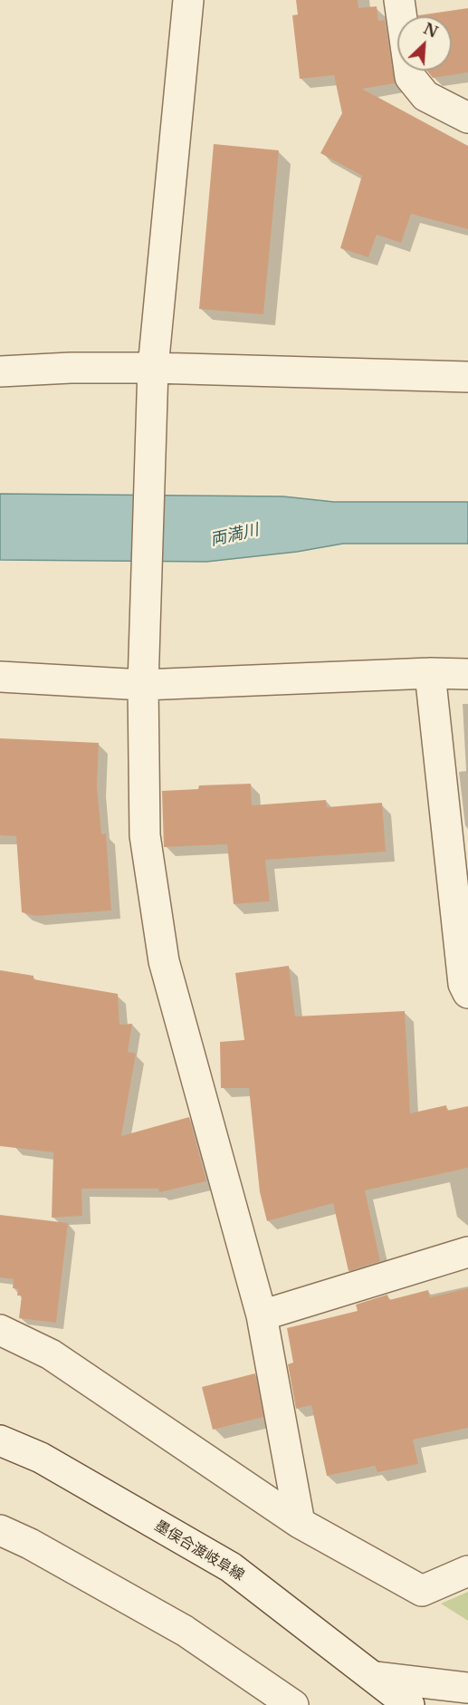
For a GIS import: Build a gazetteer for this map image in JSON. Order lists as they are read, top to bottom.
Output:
{
  "streets": {
    "street": ["墨俣合渡岐阜線"]
  },
  "water": ["両満川"],
  "north": "top right"
}
